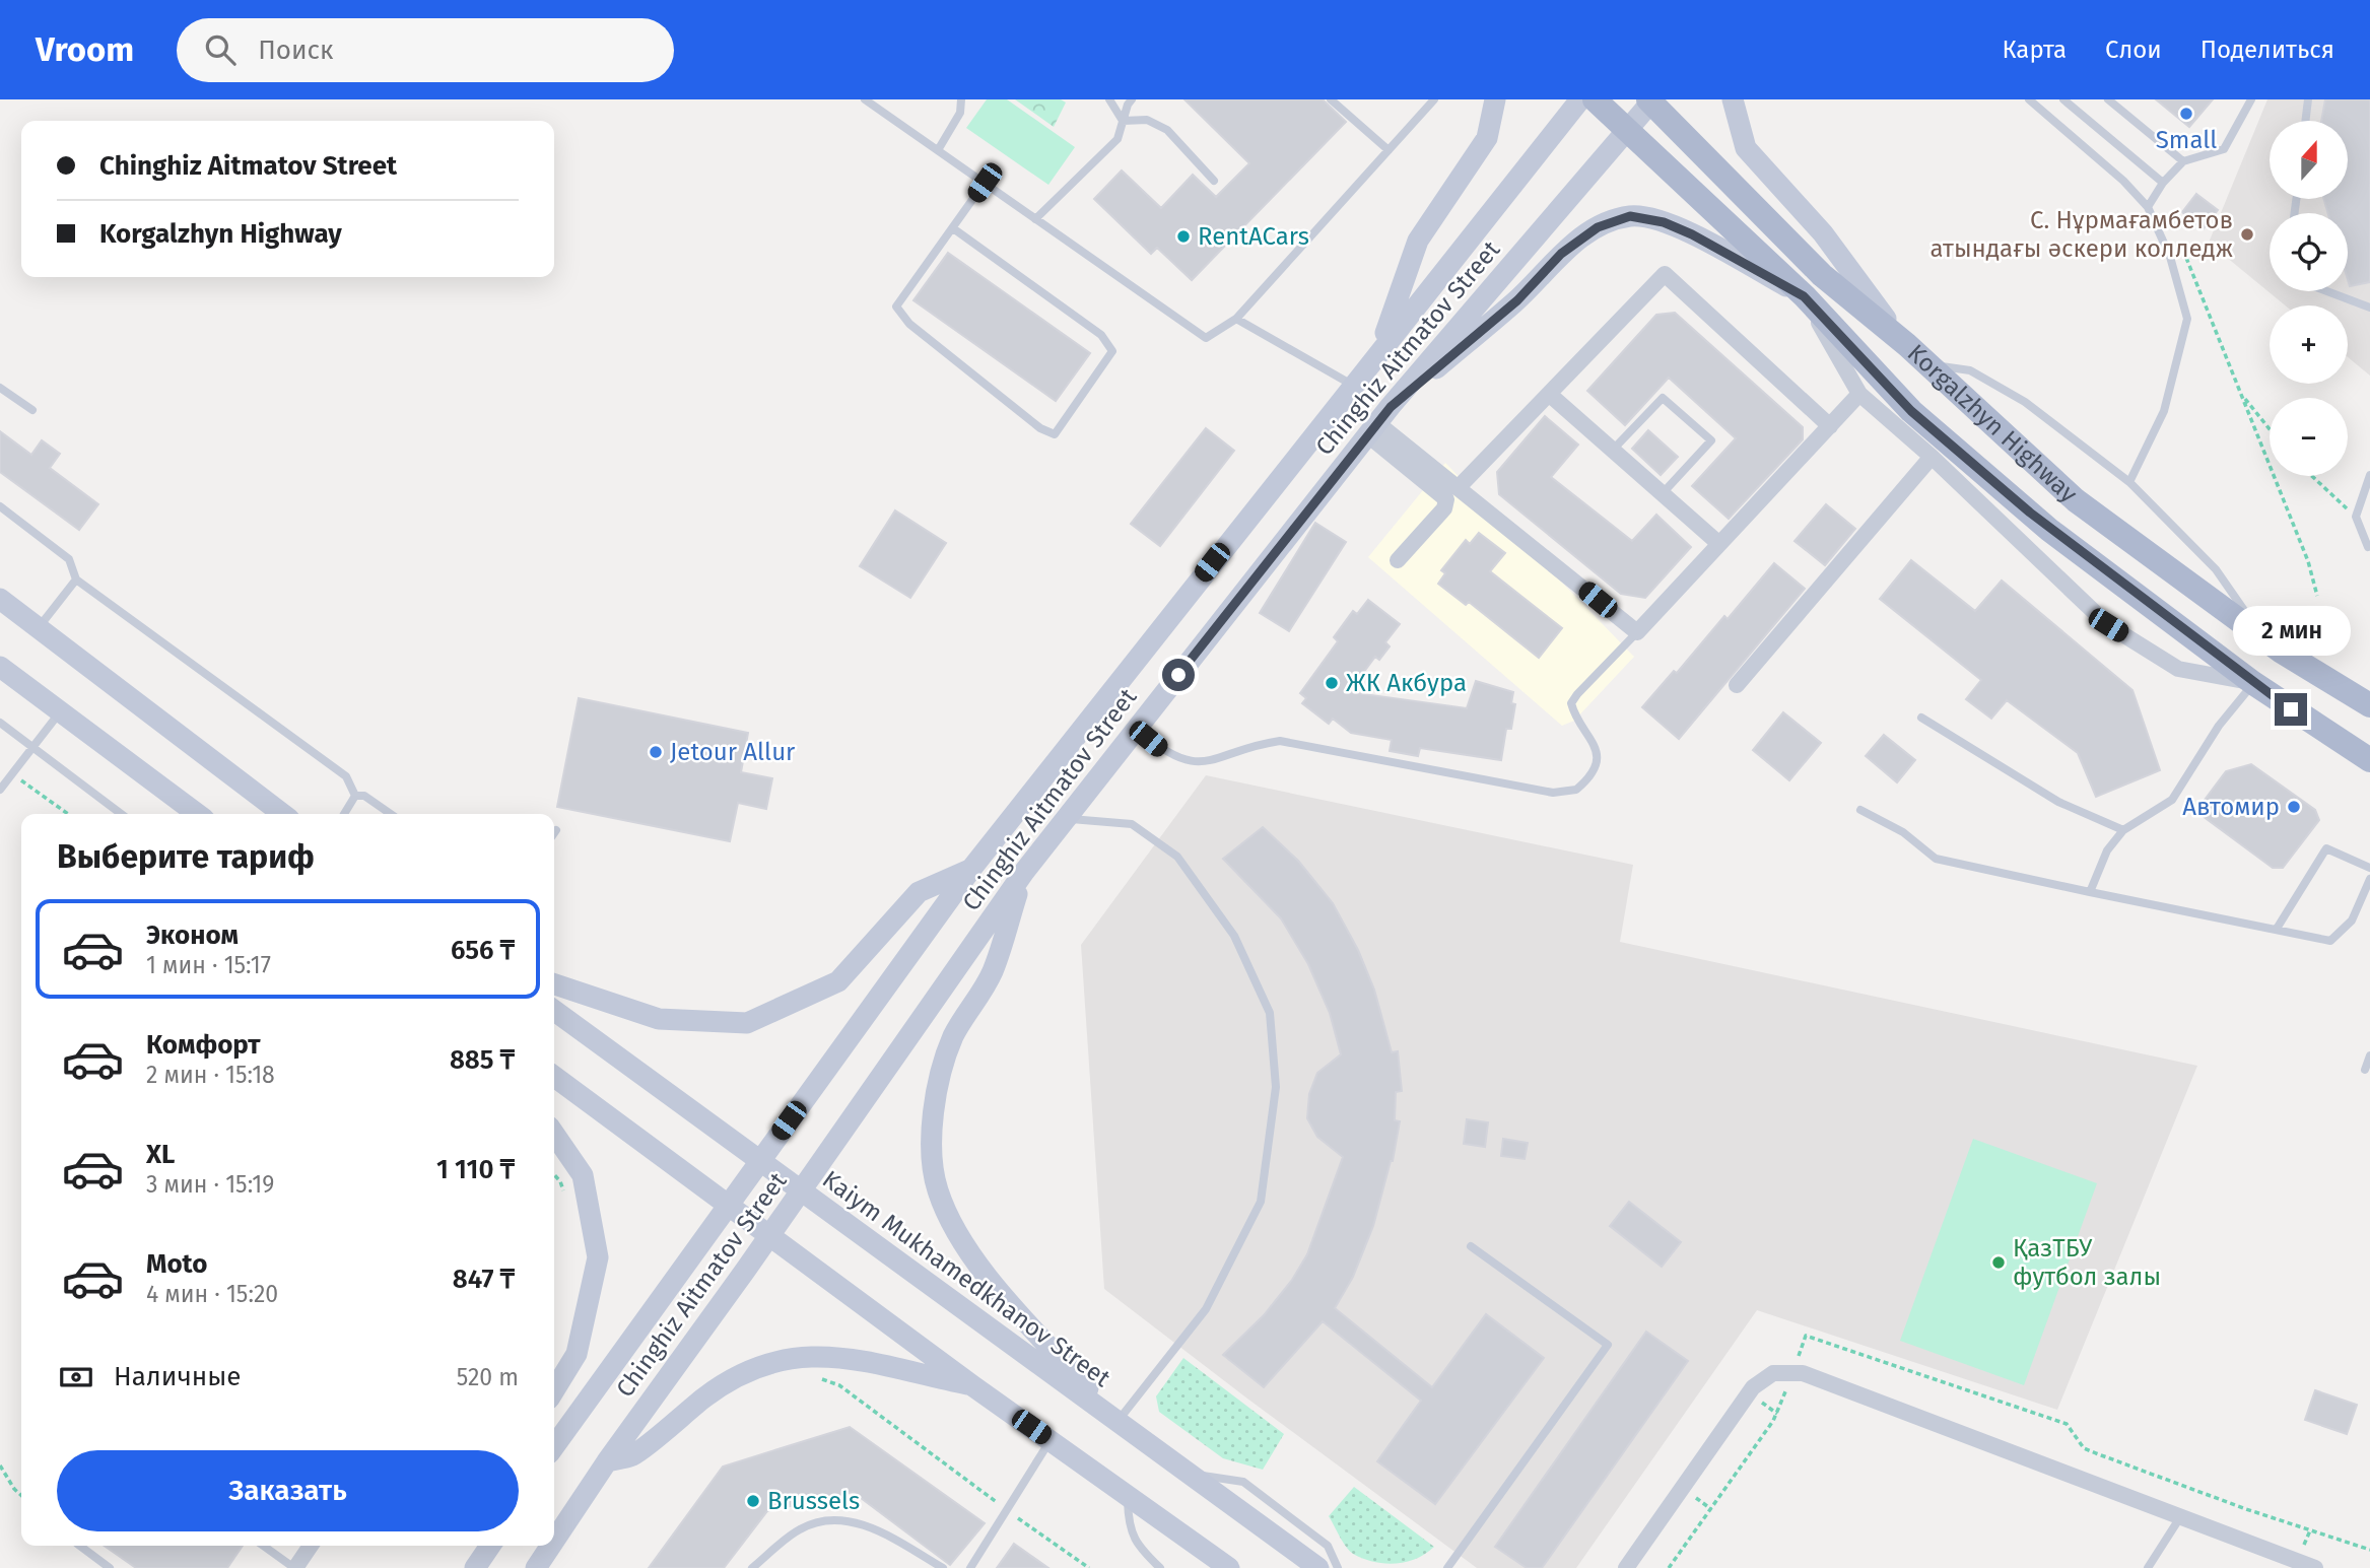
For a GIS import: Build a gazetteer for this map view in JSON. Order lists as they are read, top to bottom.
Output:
{
  "streets": {
    "main road": ["Chinghiz Aitmatov Street", "Korgalzhyn Highway", "Kaiym Mukhamedkhanov Street"]
  },
  "crossings": [
    ["Chinghiz Aitmatov Street", "Korgalzhyn Highway"],
    ["Chinghiz Aitmatov Street", "Kaiym Mukhamedkhanov Street"]
  ],
  "places": [
    "Small",
    "С. Нұрмағамбетов атындағы әскери колледж",
    "RentACars",
    "ЖК Акбура",
    "Jetour Allur",
    "Автомир",
    "ҚазТБУ футбол залы",
    "Brussels"
  ],
  "north": "top",
  "page": {
    "header": "Vroom",
    "search": "Поиск",
    "nav": ["Карта", "Слои", "Поделиться"],
    "map_buttons": ["+", "−"],
    "banner": ["Chinghiz Aitmatov Street", "Korgalzhyn Highway"],
    "bubble": "2 мин",
    "heading": "Выберите тариф",
    "list": [
      {
        "name": "Эконом",
        "note": "1 мин · 15:17",
        "value": "656 ₸"
      },
      {
        "name": "Комфорт",
        "note": "2 мин · 15:18",
        "value": "885 ₸"
      },
      {
        "name": "XL",
        "note": "3 мин · 15:19",
        "value": "1 110 ₸"
      },
      {
        "name": "Moto",
        "note": "4 мин · 15:20",
        "value": "847 ₸"
      }
    ],
    "pay": ["Наличные", "520 m"],
    "buttons": "Заказать"
  }
}
